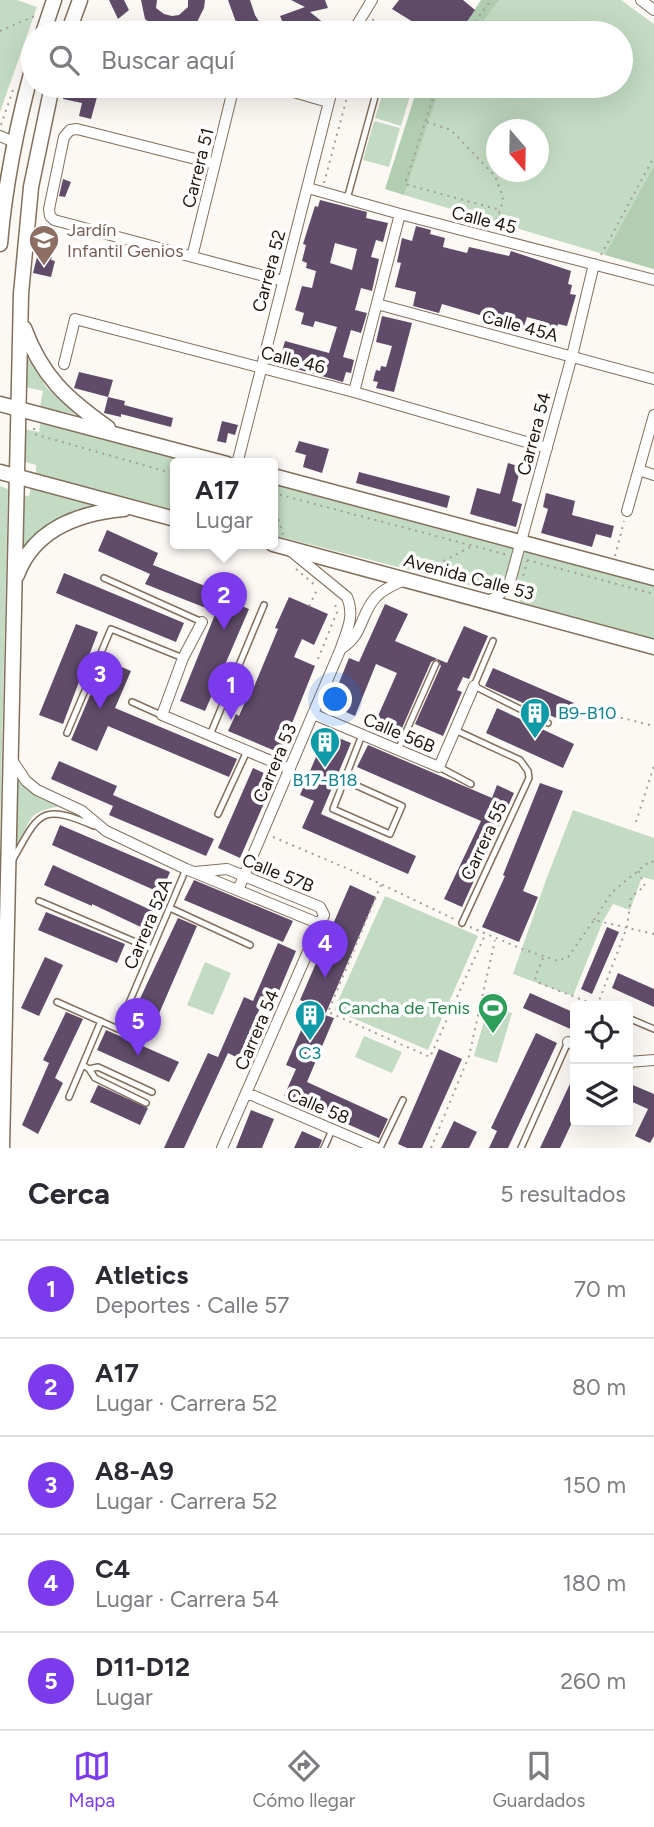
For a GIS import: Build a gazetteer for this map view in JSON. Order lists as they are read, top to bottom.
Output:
{
  "streets": {
    "main road": ["Avenida Calle 53"],
    "street": [
      "Carrera 51",
      "Calle 45",
      "Carrera 52",
      "Calle 45A",
      "Calle 46",
      "Carrera 54",
      "Calle 56B",
      "Carrera 53",
      "Calle 57B",
      "Calle 58"
    ],
    "lane": ["Carrera 55", "Carrera 52A"]
  },
  "crossings": [
    ["Calle 45", "Carrera 52"],
    ["Calle 45", "Carrera 54"],
    ["Carrera 52", "Calle 46"],
    ["Calle 45A", "Carrera 54"],
    ["Calle 46", "Carrera 54"],
    ["Carrera 54", "Avenida Calle 53"],
    ["Carrera 54", "Calle 57B"],
    ["Carrera 54", "Calle 58"],
    ["Avenida Calle 53", "Carrera 53"],
    ["Calle 56B", "Carrera 53"],
    ["Carrera 53", "Calle 57B"],
    ["Calle 57B", "Carrera 52A"]
  ],
  "places": {
    "school or university": ["Jardín Infantil Genios"],
    "building": ["B9-B10", "B17-B18", "C3"],
    "sports": ["Cancha de Tenis"]
  },
  "north": "bottom",
  "page": {
    "search": "Buscar aquí",
    "popup": ["A17", "Lugar"],
    "pins": [
      "2",
      "3",
      "1",
      "4",
      "5"
    ],
    "heading": ["Cerca", "5 resultados"],
    "list": [
      {
        "mark": "1",
        "name": "Atletics",
        "note": "Deportes · Calle 57",
        "value": "70 m"
      },
      {
        "mark": "2",
        "name": "A17",
        "note": "Lugar · Carrera 52",
        "value": "80 m"
      },
      {
        "mark": "3",
        "name": "A8-A9",
        "note": "Lugar · Carrera 52",
        "value": "150 m"
      },
      {
        "mark": "4",
        "name": "C4",
        "note": "Lugar · Carrera 54",
        "value": "180 m"
      },
      {
        "mark": "5",
        "name": "D11-D12",
        "note": "Lugar",
        "value": "260 m"
      }
    ],
    "nav": ["Mapa", "Cómo llegar", "Guardados"]
  }
}
